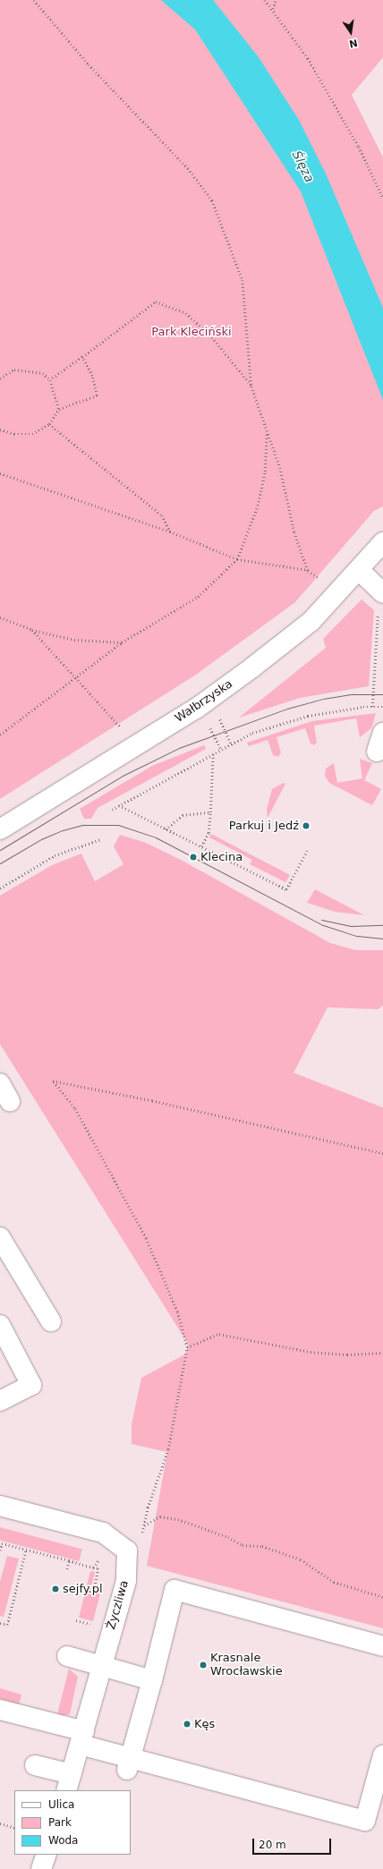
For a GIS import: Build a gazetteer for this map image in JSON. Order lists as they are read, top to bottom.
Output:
{
  "streets": {
    "street": ["Wałbrzyska", "Życzliwa"]
  },
  "water": ["Ślęza"],
  "parks": ["Park Kleciński"],
  "places": [
    "Parkuj i Jedź",
    "Klecina",
    "sejfy.pl",
    "Krasnale Wrocławskie",
    "Kęs"
  ],
  "legend": ["Ulica", "Park", "Woda"],
  "scale_bar": "20 m",
  "north": "bottom"
}
